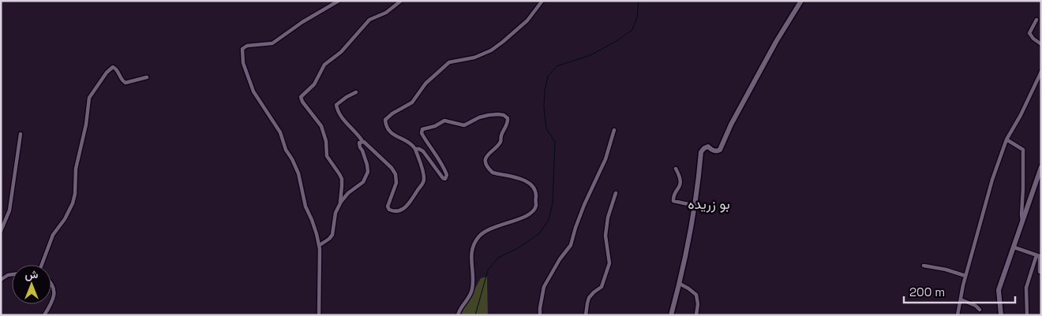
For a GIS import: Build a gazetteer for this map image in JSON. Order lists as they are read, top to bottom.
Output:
{
  "districts": ["بو زريده"],
  "scale_bar": "200 m",
  "north": "top"
}
